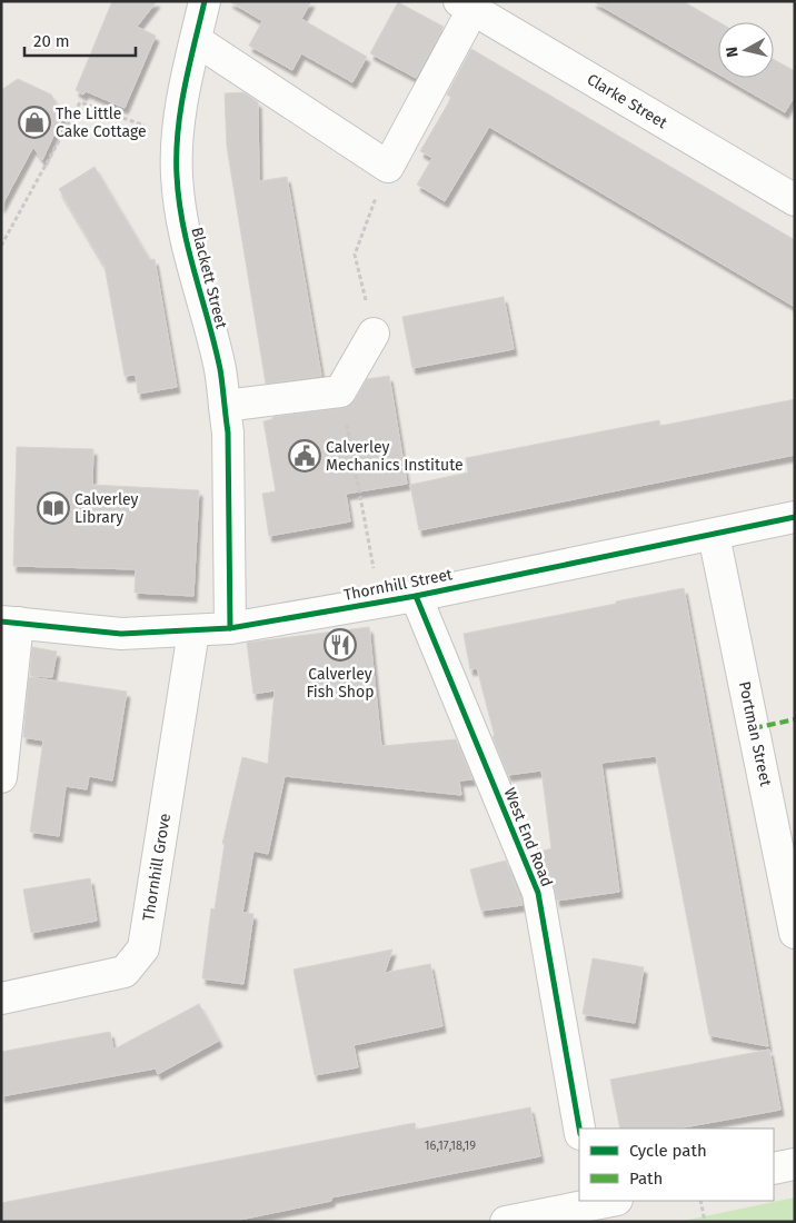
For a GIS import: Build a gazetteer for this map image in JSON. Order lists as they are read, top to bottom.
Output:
{
  "streets": {
    "street": [
      "Clarke Street",
      "Blackett Street",
      "Thornhill Street",
      "Portman Street",
      "West End Road",
      "Thornhill Grove"
    ]
  },
  "crossings": [
    ["Blackett Street", "Thornhill Street"],
    ["Thornhill Street", "Portman Street"],
    ["Thornhill Street", "West End Road"],
    ["Thornhill Street", "Thornhill Grove"]
  ],
  "places": {
    "shop": ["The Little Cake Cottage"],
    "public building": ["Calverley Mechanics Institute"],
    "library": ["Calverley Library"],
    "restaurant": ["Calverley Fish Shop"]
  },
  "house_numbers": ["16,17,18,19"],
  "legend": ["Cycle path", "Path"],
  "scale_bar": "20 m",
  "north": "left"
}
